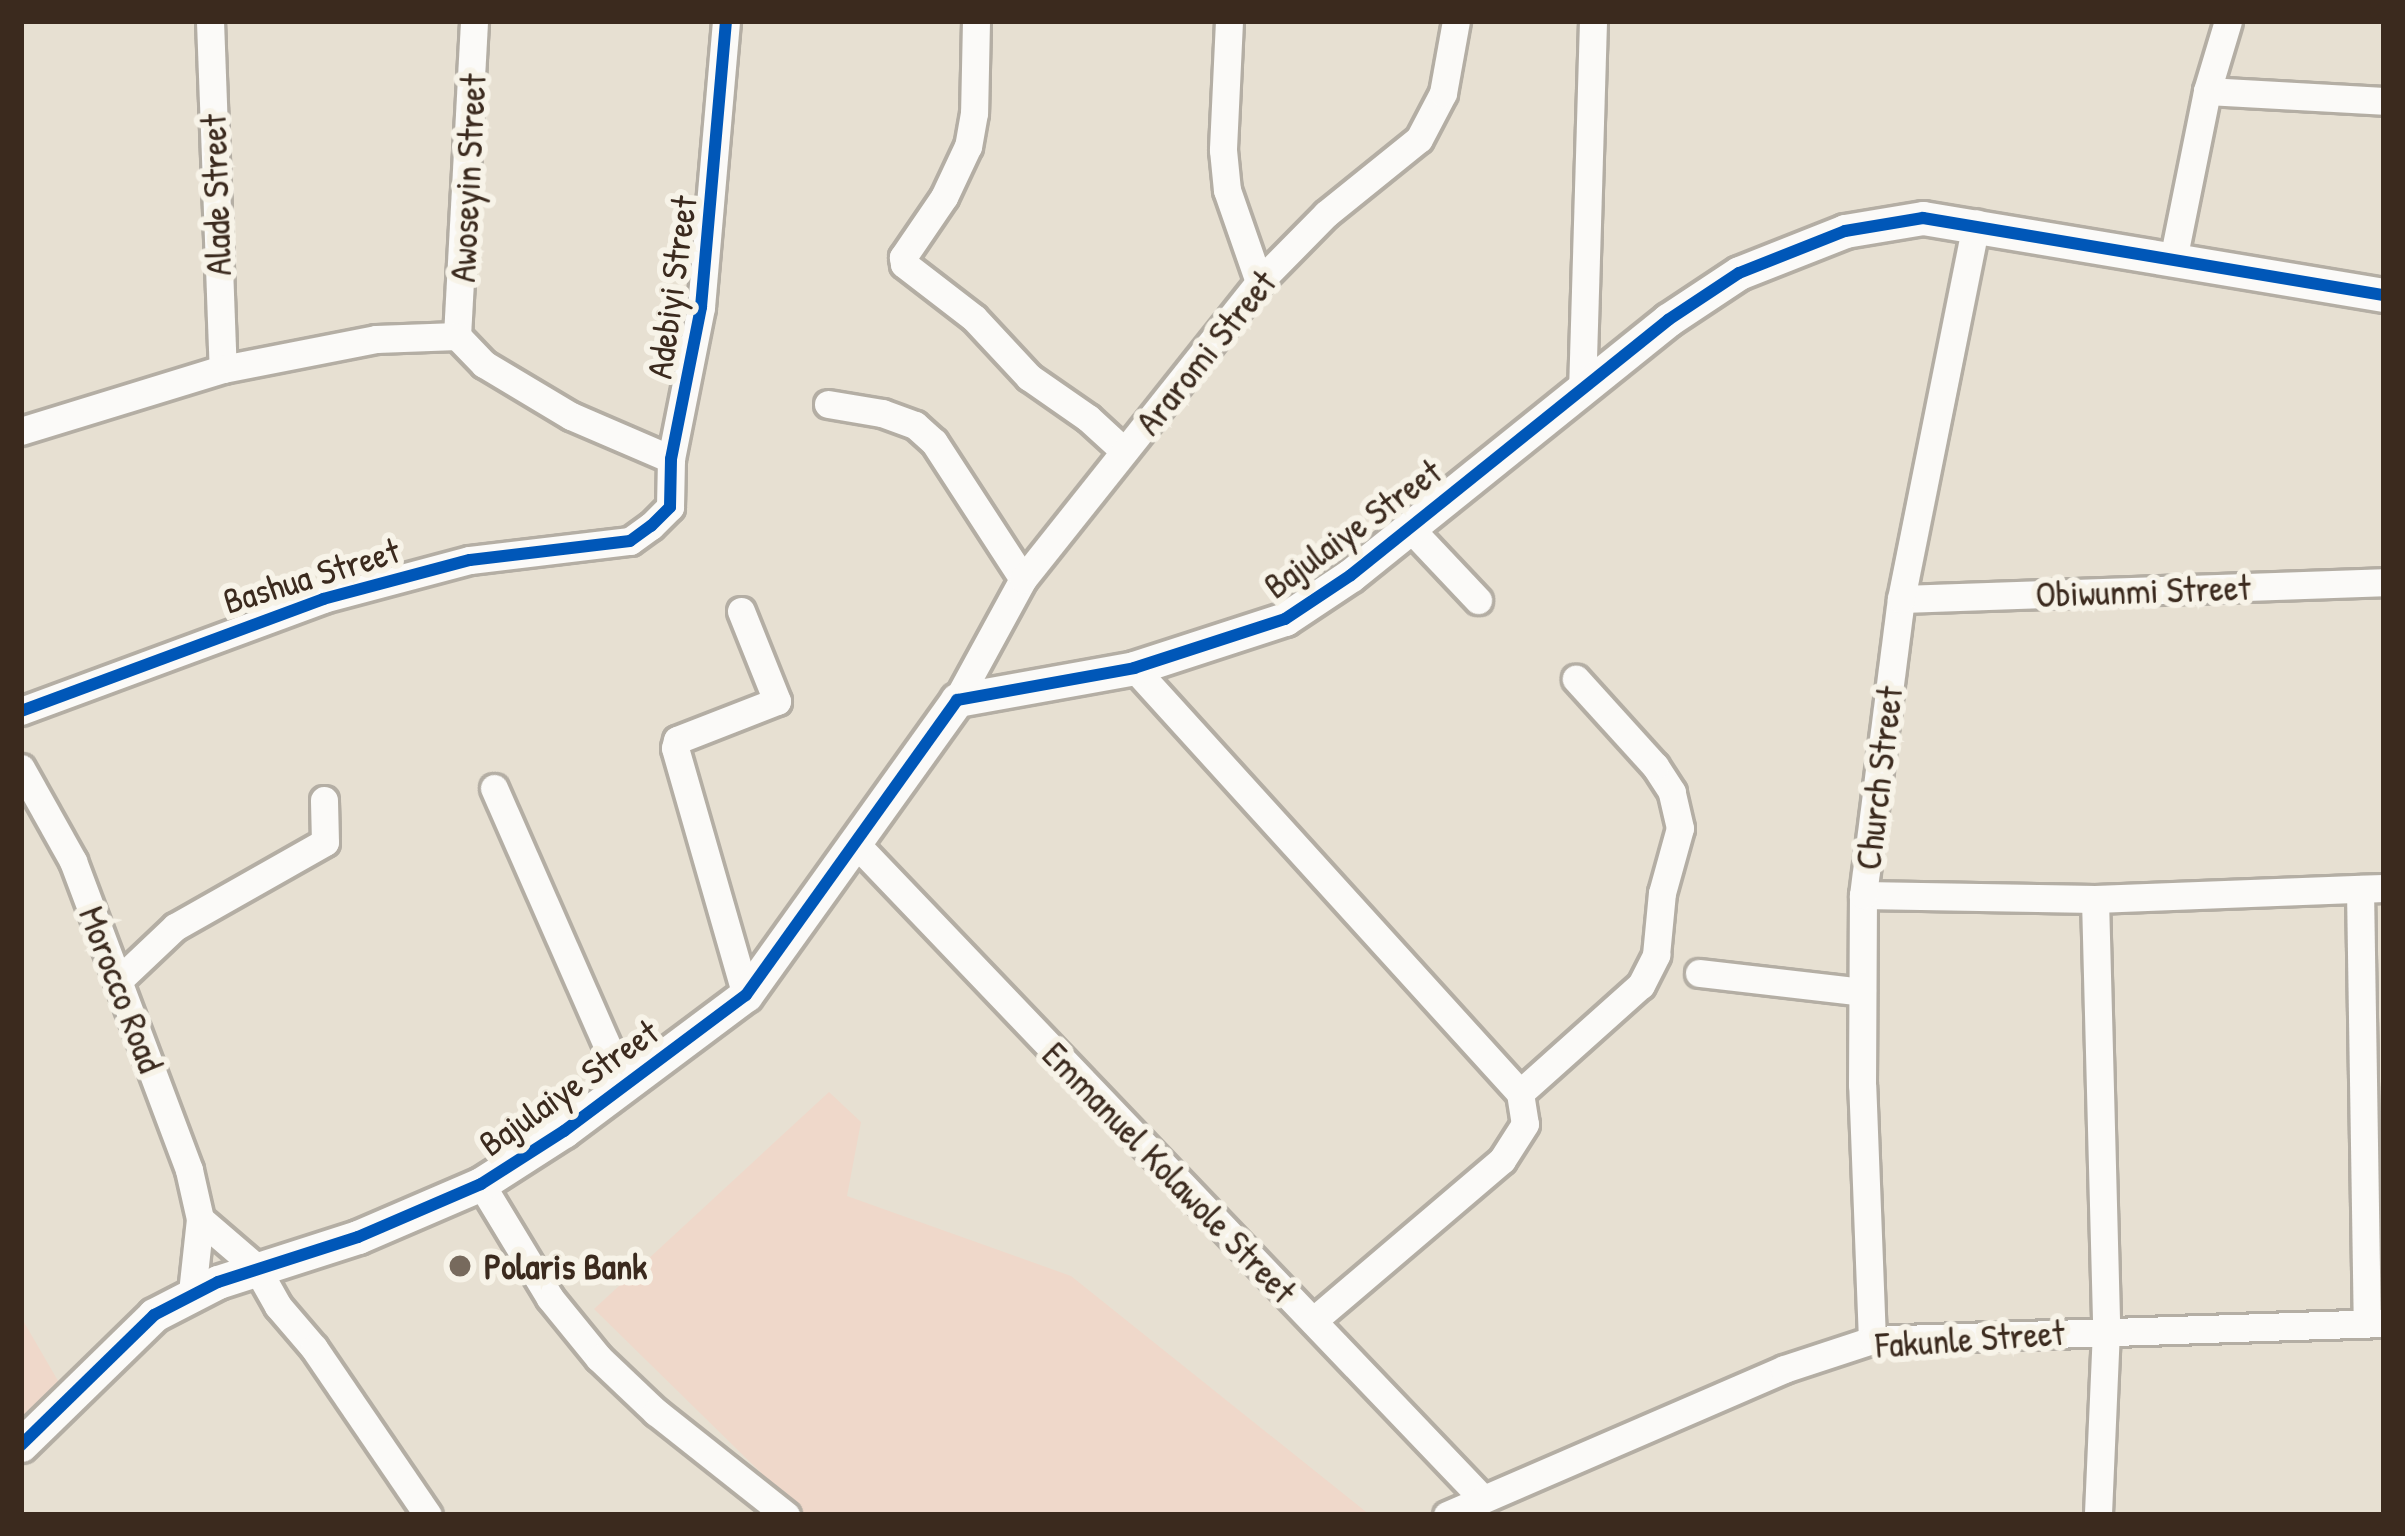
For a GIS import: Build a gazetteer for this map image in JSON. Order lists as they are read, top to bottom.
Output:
{
  "streets": {
    "street": [
      "Awoseyin Street",
      "Alade Street",
      "Adebiyi Street",
      "Araromi Street",
      "Bajulaiye Street",
      "Bashua Street",
      "Obiwunmi Street",
      "Church Street",
      "Morocco Road",
      "Emmanuel Kolawole Street",
      "Fakunle Street"
    ]
  },
  "crossings": [
    ["Adebiyi Street", "Bashua Street"],
    ["Araromi Street", "Bajulaiye Street"],
    ["Bajulaiye Street", "Church Street"],
    ["Bajulaiye Street", "Morocco Road"],
    ["Bajulaiye Street", "Emmanuel Kolawole Street"],
    ["Obiwunmi Street", "Church Street"],
    ["Church Street", "Fakunle Street"],
    ["Emmanuel Kolawole Street", "Fakunle Street"]
  ],
  "places": ["Polaris Bank"]
}
